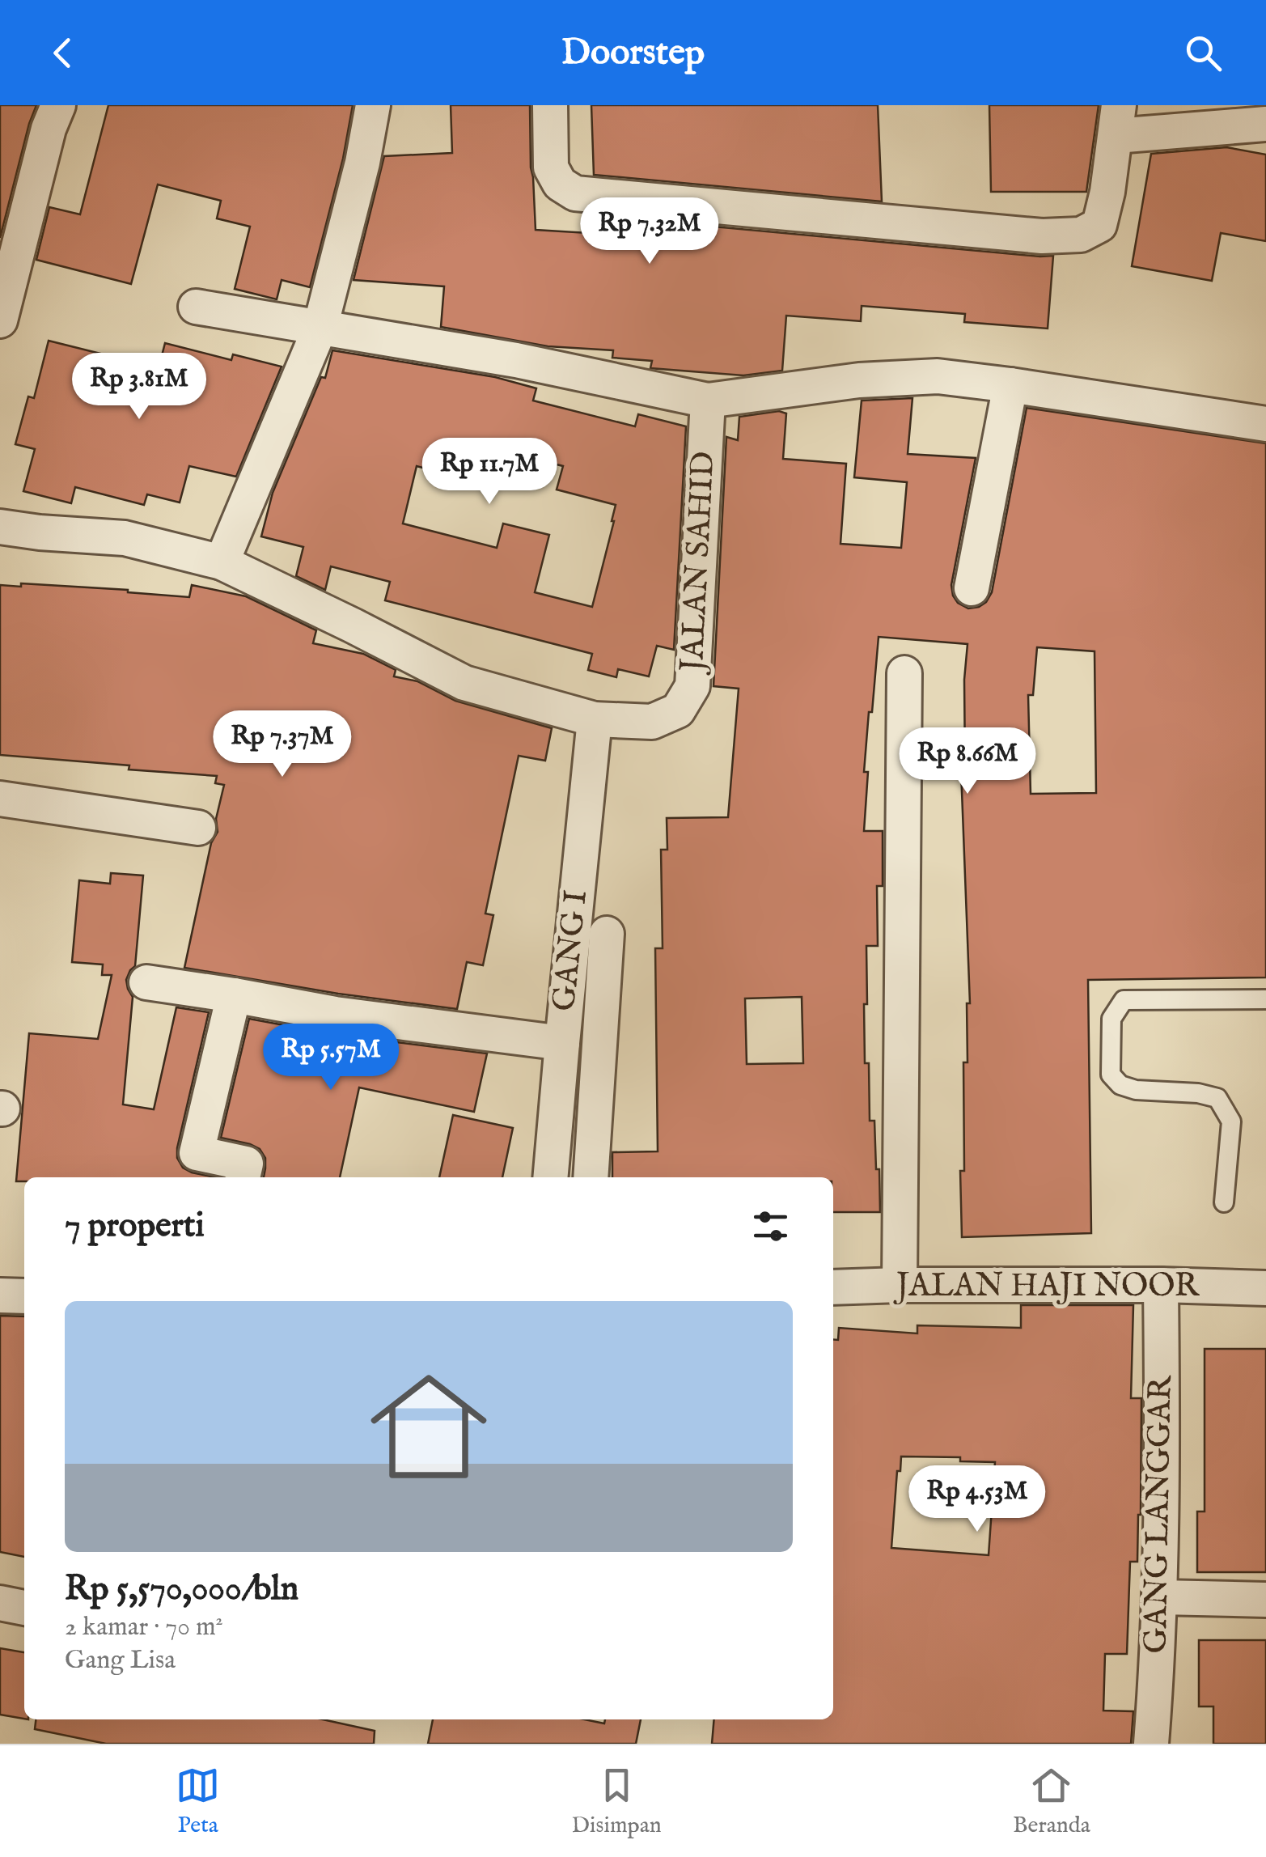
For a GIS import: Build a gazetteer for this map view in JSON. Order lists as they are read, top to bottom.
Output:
{
  "streets": {
    "street": [
      "JALAN SAHID",
      "GANG I",
      "JALAN HAJI NOOR",
      "GANG LANGGAR"
    ]
  },
  "crossings": [
    ["JALAN SAHID", "GANG I"],
    ["JALAN HAJI NOOR", "GANG LANGGAR"]
  ],
  "page": {
    "header": "Doorstep",
    "price": [
      "Rp 7.32M",
      "Rp 3.81M",
      "Rp 11.7M",
      "Rp 7.37M",
      "Rp 8.66M",
      "Rp 5.57M",
      "Rp 4.53M"
    ],
    "heading": "7 properti",
    "list": [
      {
        "name": "Rp 5,570,000/bln",
        "note": "2 kamar · 70 m² · Gang Lisa"
      }
    ],
    "tabs": ["Peta", "Disimpan", "Beranda"]
  }
}
